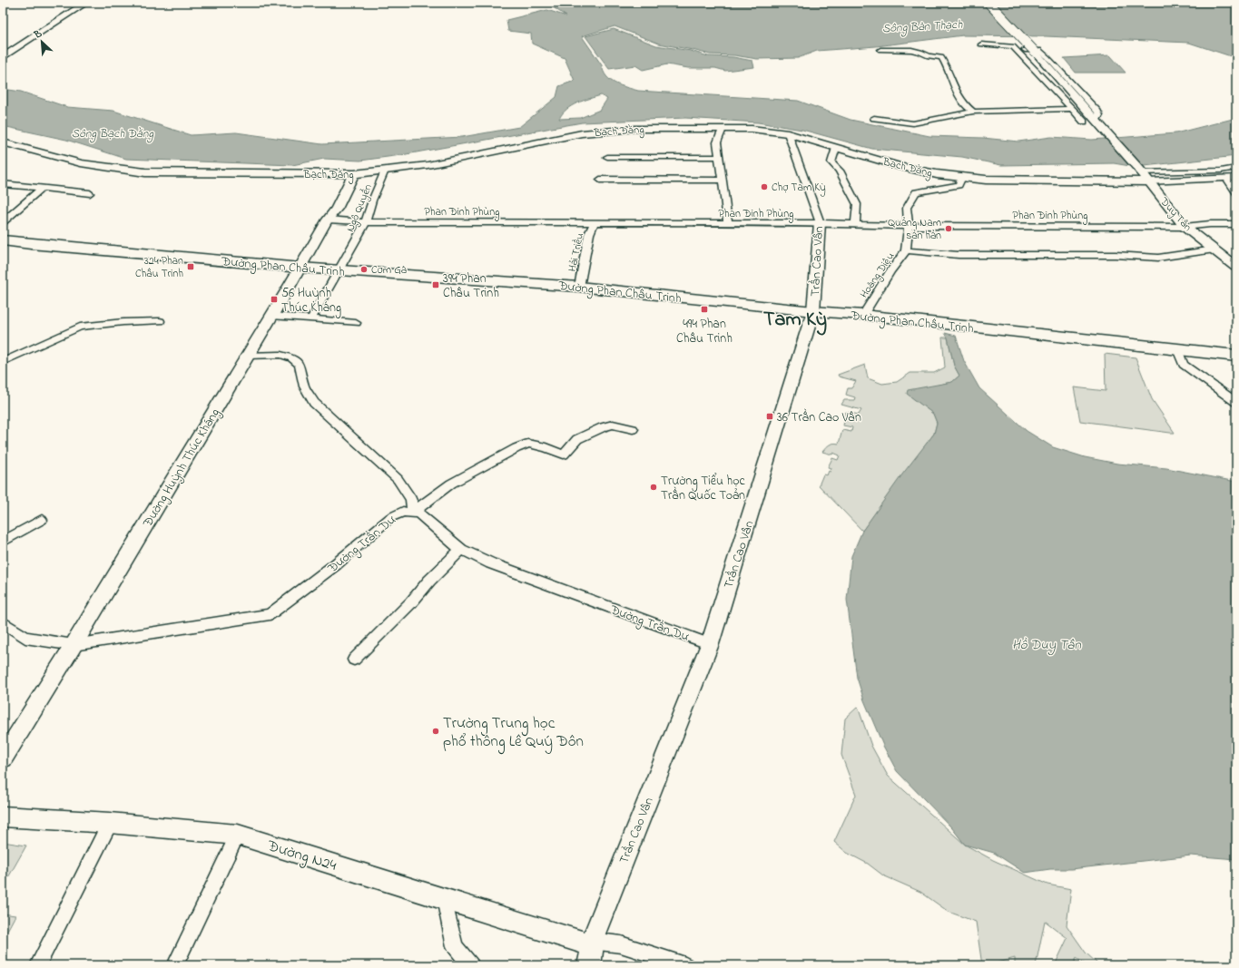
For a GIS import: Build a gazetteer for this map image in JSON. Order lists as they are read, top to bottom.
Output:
{
  "streets": {
    "main road": ["Đường Phan Châu Trinh"],
    "street": [
      "Bạch Đằng",
      "Ngô Quyền",
      "Phan Đình Phùng",
      "Duy Tân",
      "Hải Triều",
      "Trần Cao Vân",
      "Hoàng Diệu",
      "Đường Huỳnh Thúc Kháng",
      "Đường Trần Dư",
      "Đường N24"
    ]
  },
  "crossings": [
    ["Bạch Đằng", "Ngô Quyền"],
    ["Bạch Đằng", "Duy Tân"],
    ["Bạch Đằng", "Trần Cao Vân"],
    ["Bạch Đằng", "Hoàng Diệu"],
    ["Bạch Đằng", "Đường Huỳnh Thúc Kháng"],
    ["Ngô Quyền", "Phan Đình Phùng"],
    ["Ngô Quyền", "Đường Phan Châu Trinh"],
    ["Phan Đình Phùng", "Duy Tân"],
    ["Phan Đình Phùng", "Hải Triều"],
    ["Phan Đình Phùng", "Trần Cao Vân"],
    ["Phan Đình Phùng", "Hoàng Diệu"],
    ["Phan Đình Phùng", "Đường Huỳnh Thúc Kháng"],
    ["Hải Triều", "Đường Phan Châu Trinh"],
    ["Trần Cao Vân", "Đường Phan Châu Trinh"],
    ["Trần Cao Vân", "Đường Trần Dư"],
    ["Trần Cao Vân", "Đường N24"],
    ["Đường Phan Châu Trinh", "Hoàng Diệu"],
    ["Đường Phan Châu Trinh", "Đường Huỳnh Thúc Kháng"],
    ["Đường Huỳnh Thúc Kháng", "Đường Trần Dư"]
  ],
  "districts": ["Tam Kỳ"],
  "water": ["Sông Bàn Thạch", "Sông Bạch Đằng", "Hồ Duy Tân"],
  "places": {
    "other": [
      "Chợ Tam Kỳ",
      "Quảng Nam sản hản",
      "Cơm Gà",
      "Trường Tiểu học Trần Quốc Toản",
      "Trường Trung học phổ thông Lê Quý Đôn"
    ],
    "transit": [
      "324 Phan Châu Trinh",
      "394 Phan Châu Trinh",
      "56 Huỳnh Thúc Kháng",
      "494 Phan Châu Trinh",
      "36 Trần Cao Vân"
    ]
  },
  "north": "top left"
}
